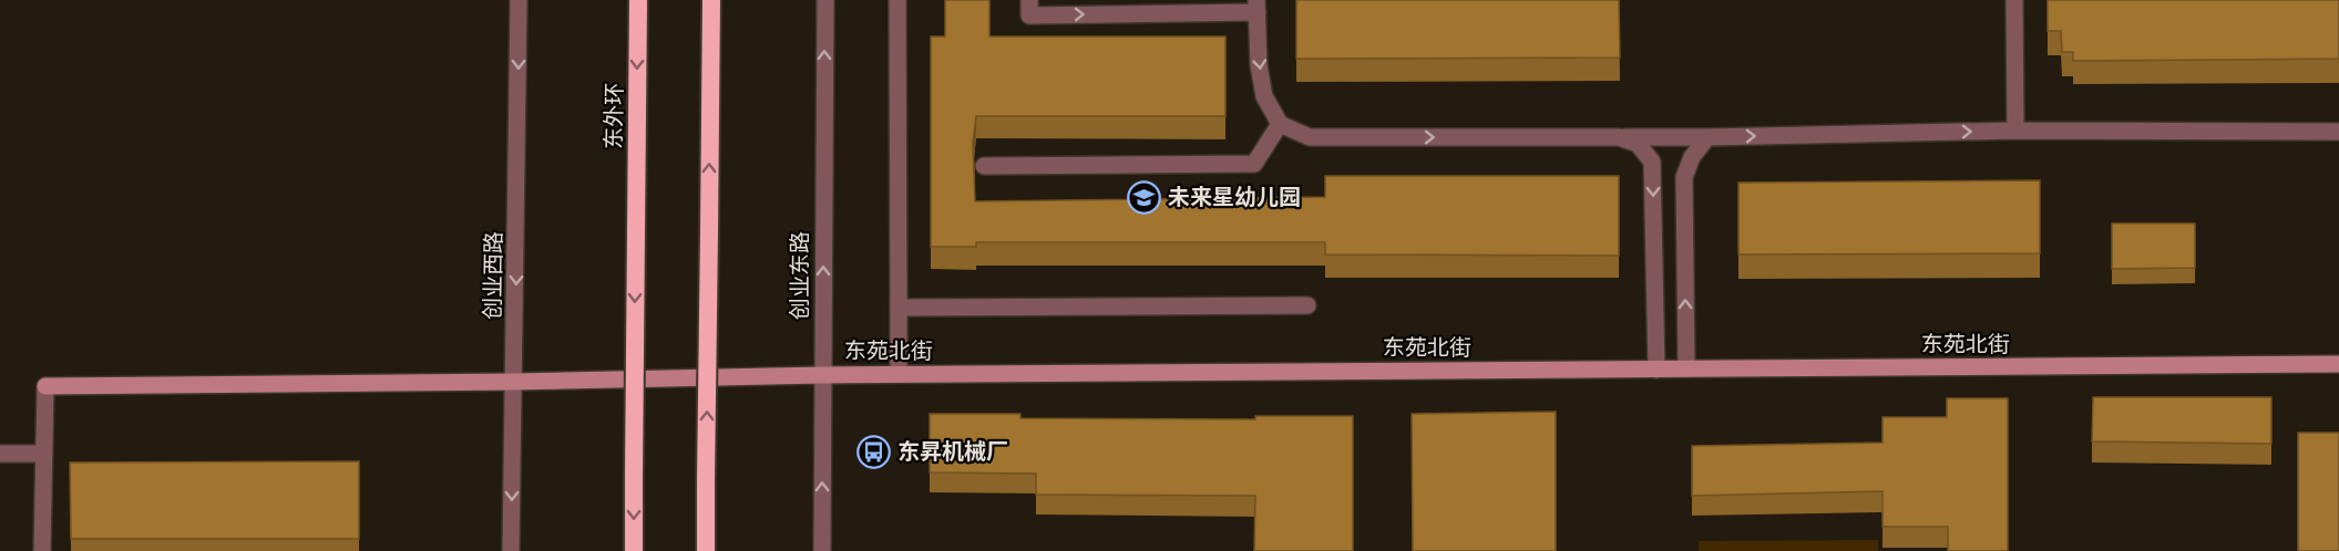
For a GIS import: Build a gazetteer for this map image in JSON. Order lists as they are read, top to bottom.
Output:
{
  "streets": {
    "highway": ["东外环"],
    "main road": ["东苑北街"],
    "street": ["创业西路", "创业东路"]
  },
  "crossings": [
    ["创业西路", "东苑北街"],
    ["创业东路", "东苑北街"]
  ],
  "one_way": ["创业西路"],
  "places": {
    "school or university": ["未来星幼儿园"],
    "bus stop": ["东昇机械厂"]
  }
}
